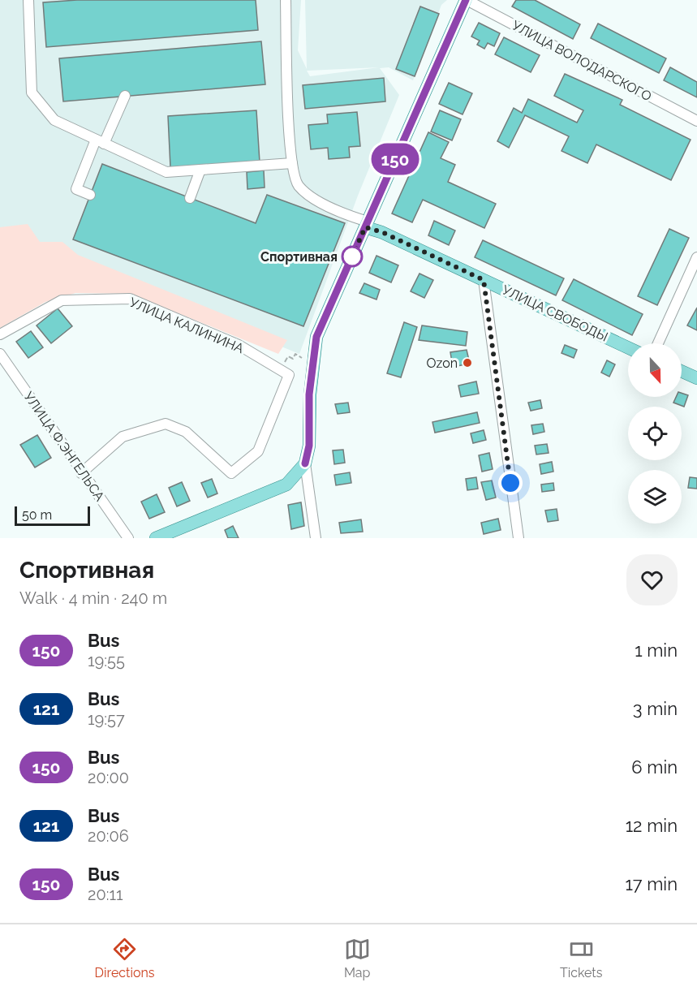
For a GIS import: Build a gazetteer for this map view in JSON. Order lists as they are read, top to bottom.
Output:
{
  "streets": {
    "main road": ["УЛИЦА СВОБОДЫ"],
    "street": ["УЛИЦА ВОЛОДАРСКОГО", "УЛИЦА КАЛИНИНА", "УЛИЦА Ф.ЭНГЕЛЬСА"]
  },
  "crossings": [
    ["УЛИЦА КАЛИНИНА", "УЛИЦА Ф.ЭНГЕЛЬСА"]
  ],
  "places": ["Спортивная", "Ozon"],
  "lines": ["bus line 150"],
  "scale_bar": "50 m",
  "north": "bottom",
  "page": {
    "on_map": "150",
    "scale": "50 m",
    "heading": ["Спортивная", "Walk · 4 min · 240 m"],
    "list": [
      {
        "mark": "150",
        "name": "Bus",
        "note": "19:55",
        "value": "1 min"
      },
      {
        "mark": "121",
        "name": "Bus",
        "note": "19:57",
        "value": "3 min"
      },
      {
        "mark": "150",
        "name": "Bus",
        "note": "20:00",
        "value": "6 min"
      },
      {
        "mark": "121",
        "name": "Bus",
        "note": "20:06",
        "value": "12 min"
      },
      {
        "mark": "150",
        "name": "Bus",
        "note": "20:11",
        "value": "17 min"
      }
    ],
    "tabs": ["Directions", "Map", "Tickets"]
  }
}
